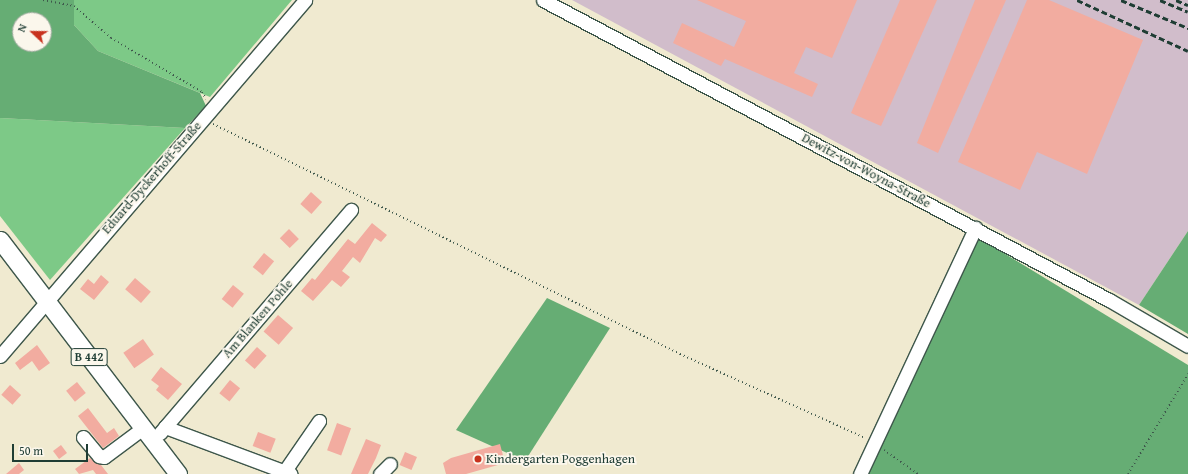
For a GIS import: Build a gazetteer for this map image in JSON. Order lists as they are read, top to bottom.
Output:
{
  "streets": {
    "main road": ["B 442"],
    "street": ["Dewitz-von-Woyna-Straße", "Eduard-Dyckerhoff-Straße", "Am Blanken Pohle"]
  },
  "crossings": [
    ["Eduard-Dyckerhoff-Straße", "B 442"],
    ["Am Blanken Pohle", "B 442"]
  ],
  "places": ["Kindergarten Poggenhagen"],
  "scale_bar": "50 m",
  "north": "left"
}
